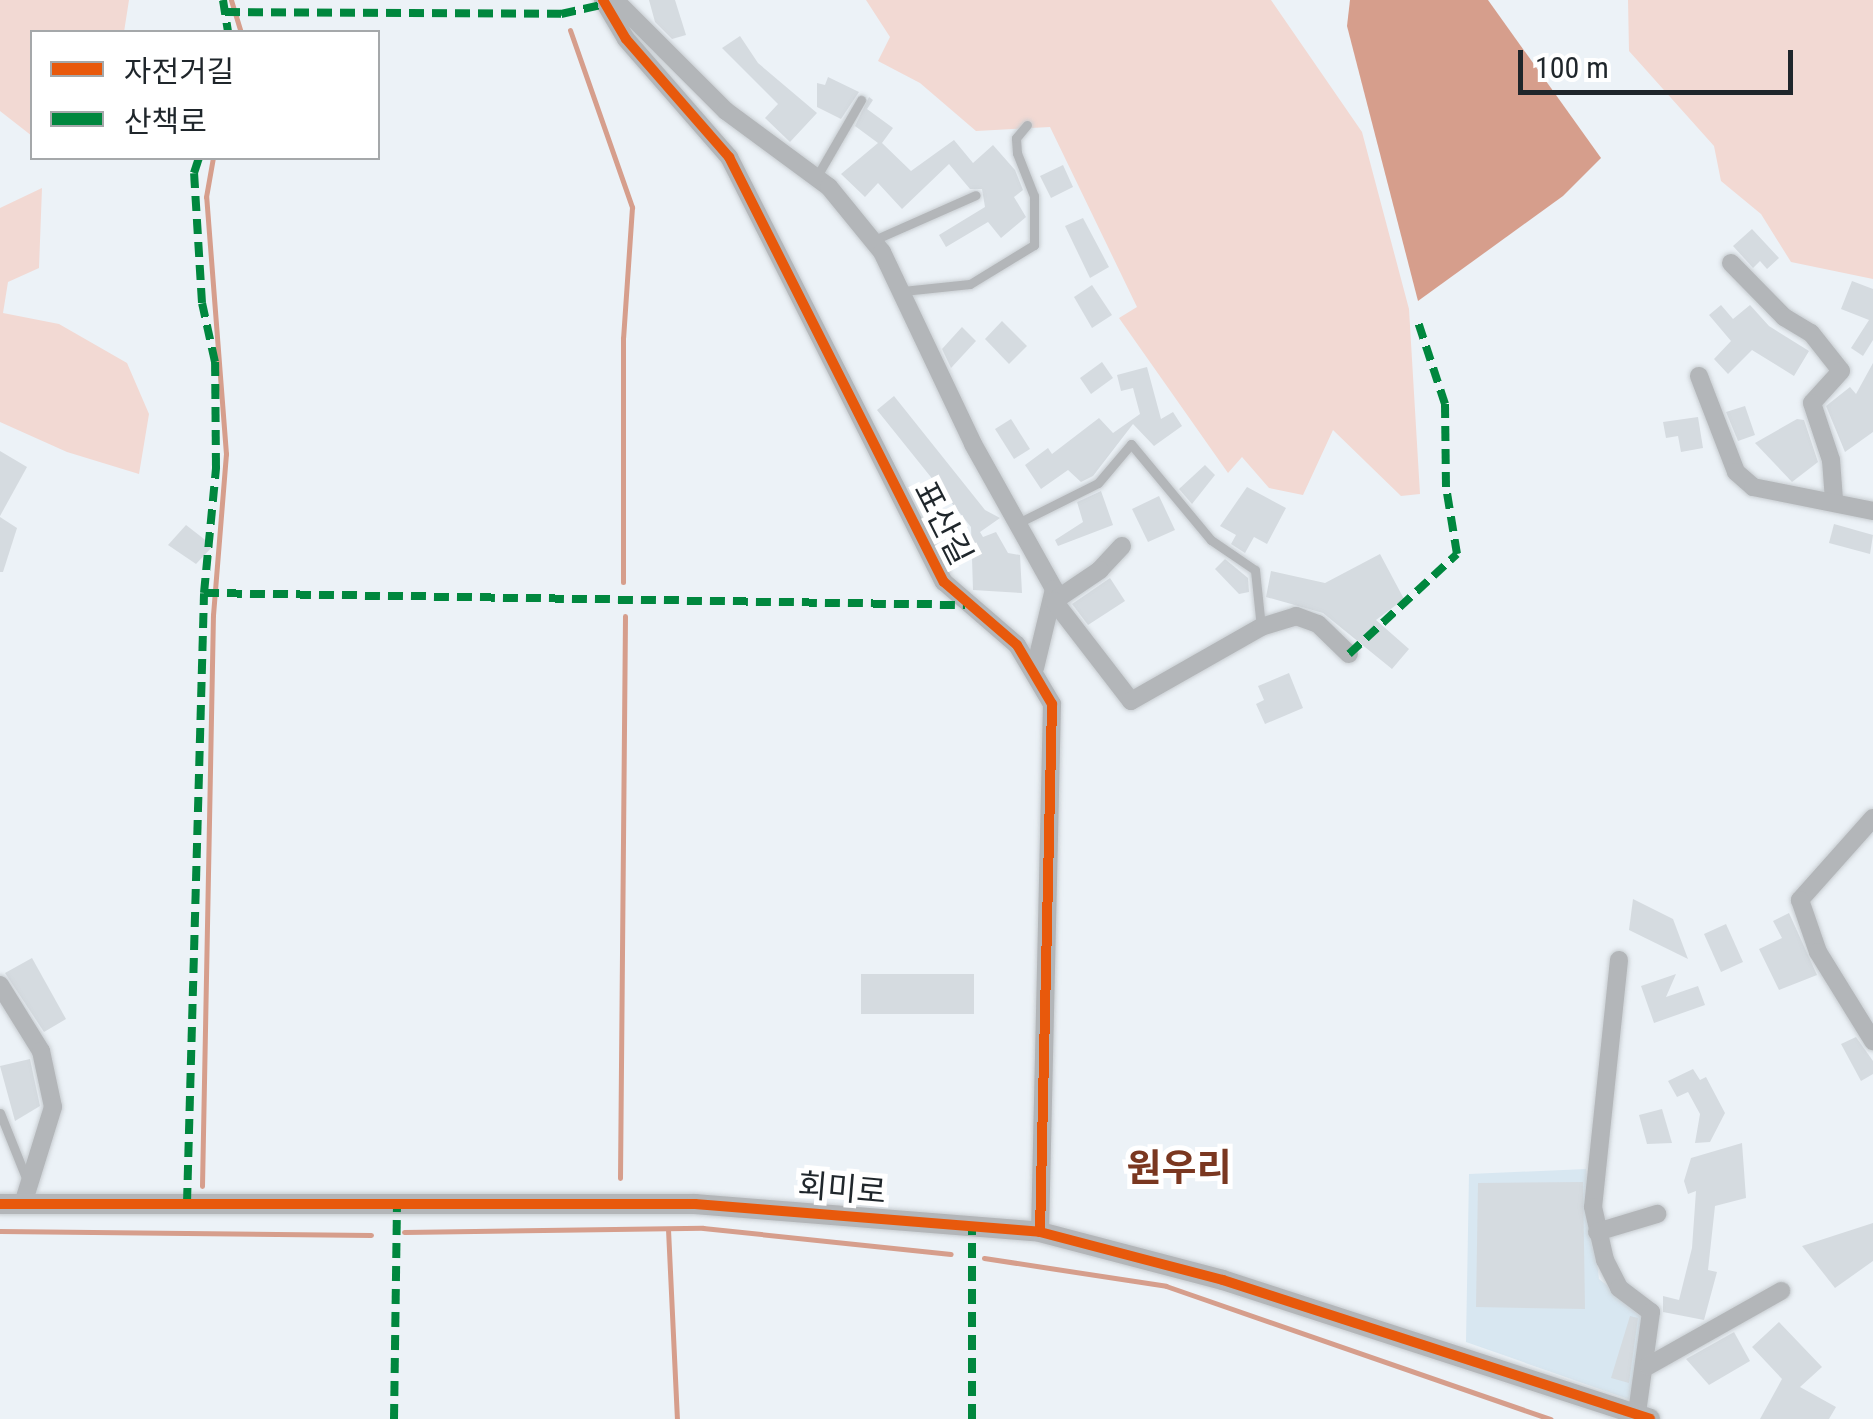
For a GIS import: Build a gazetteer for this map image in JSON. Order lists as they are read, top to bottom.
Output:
{
  "streets": {
    "street": ["표산길", "회미로"]
  },
  "crossings": [
    ["표산길", "회미로"]
  ],
  "districts": ["원우리"],
  "legend": ["자전거길", "산책로"],
  "scale_bar": "100 m"
}
